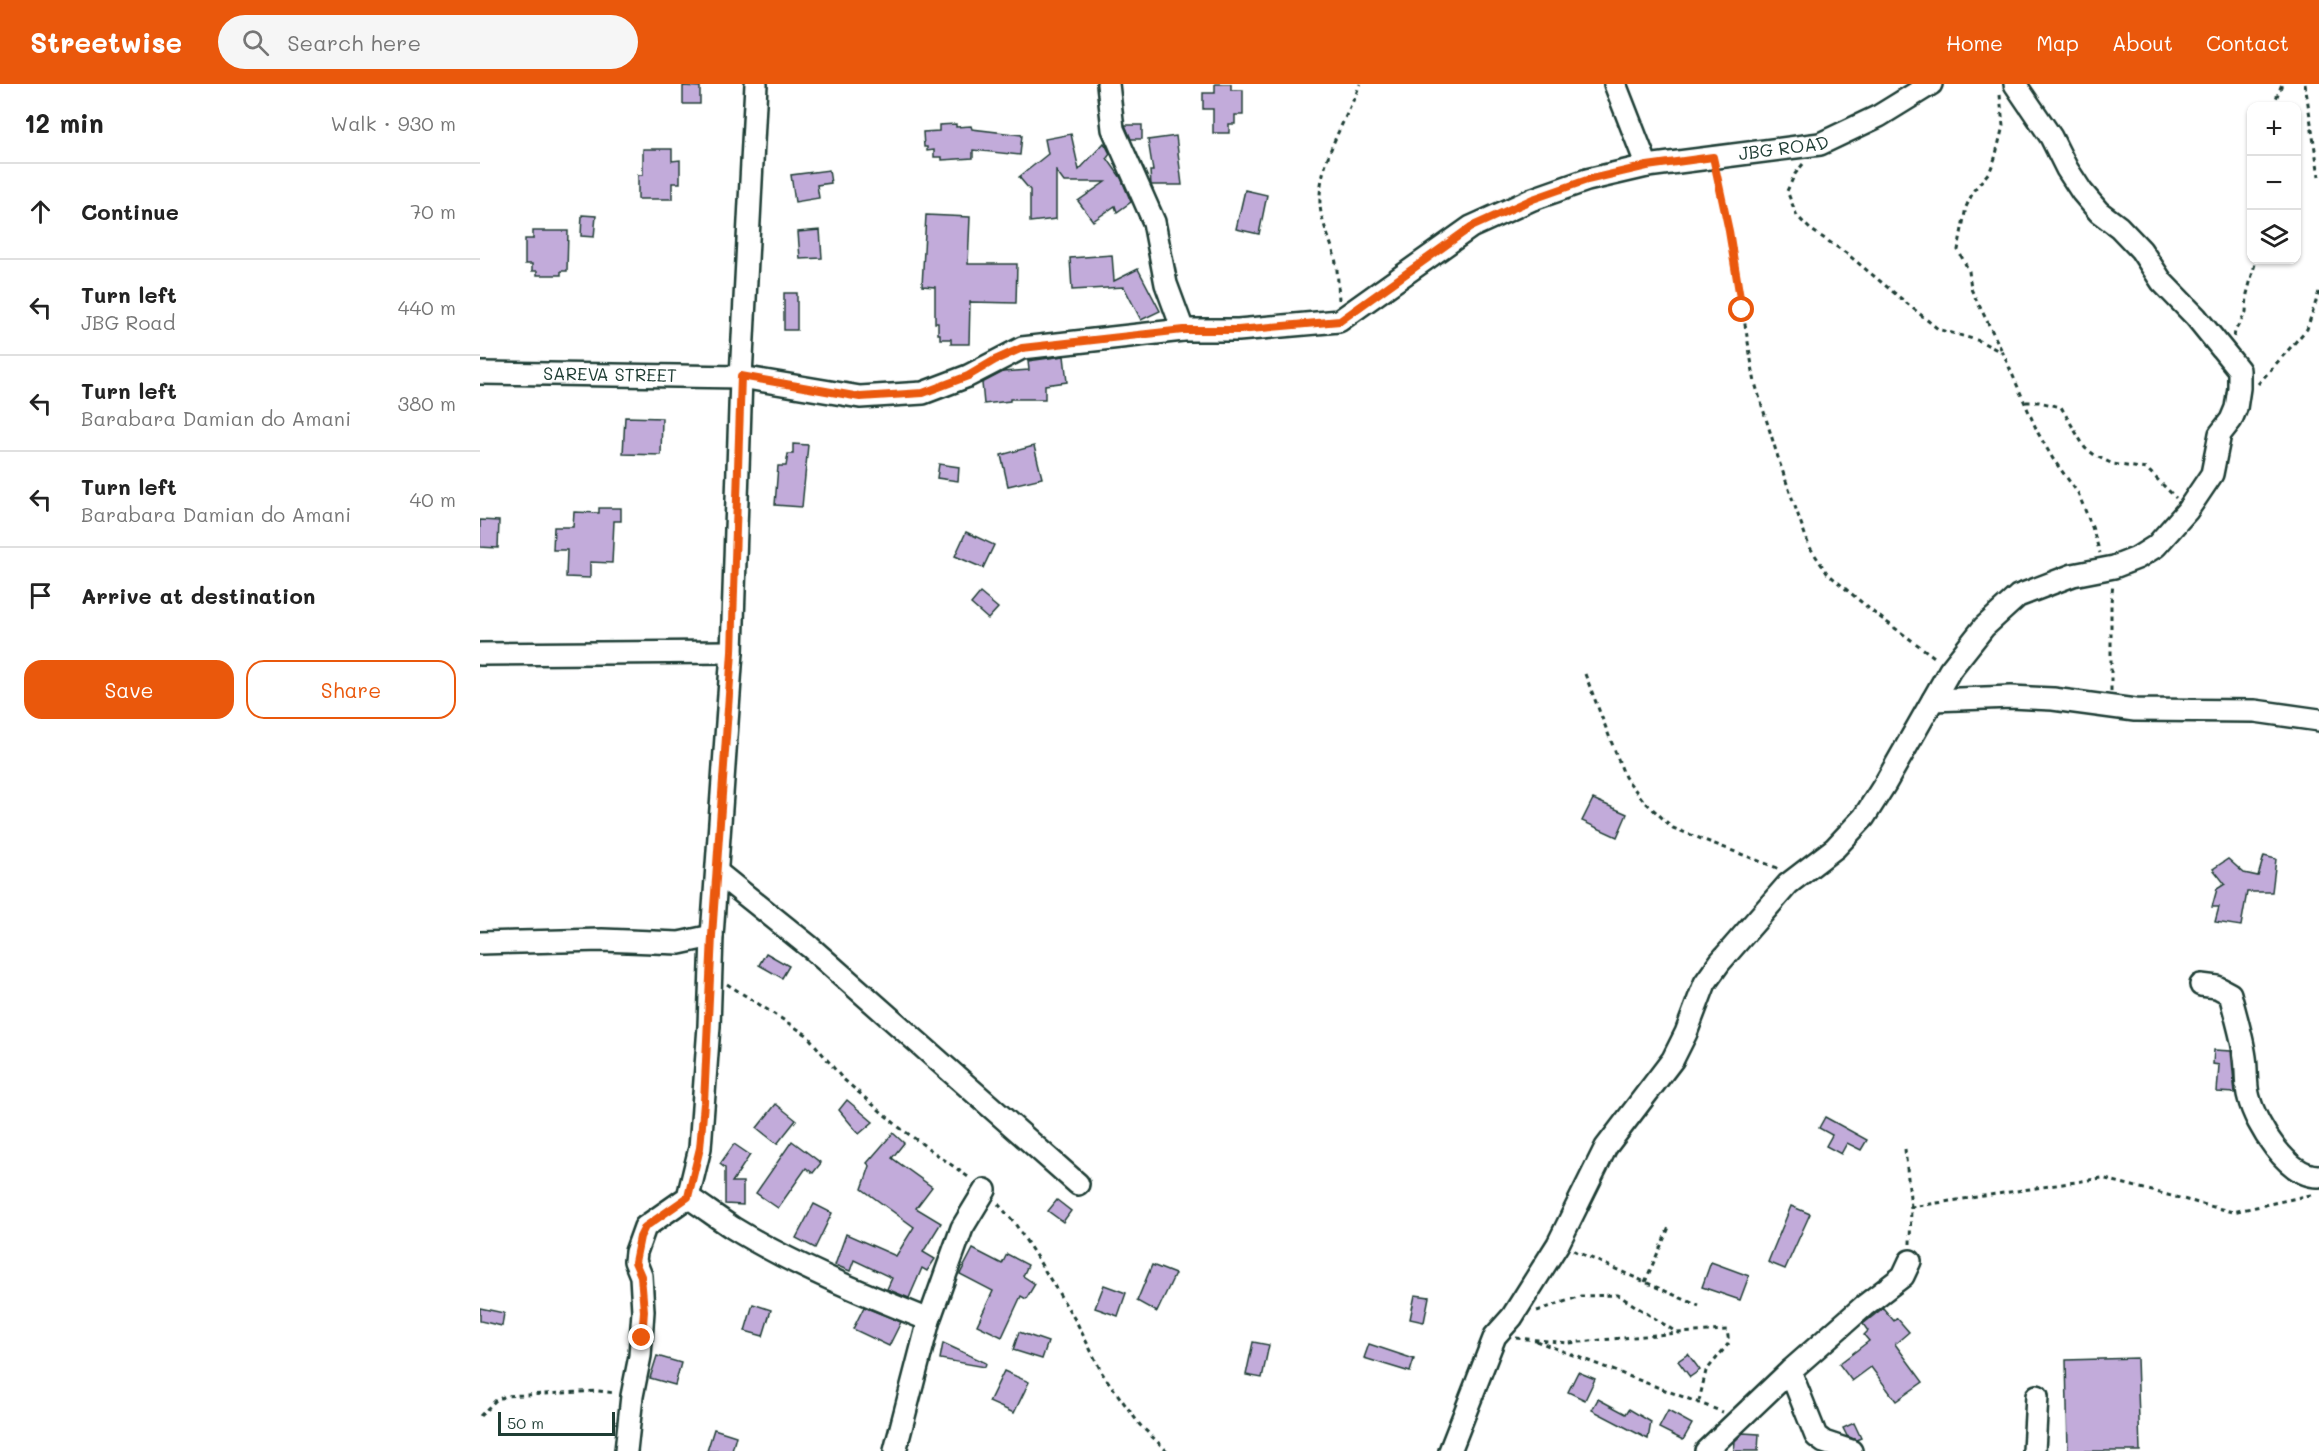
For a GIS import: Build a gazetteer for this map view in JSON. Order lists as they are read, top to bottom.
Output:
{
  "streets": {
    "street": ["JBG ROAD", "SAREVA STREET"]
  },
  "scale_bar": "50 m",
  "page": {
    "header": "Streetwise",
    "search": "Search here",
    "nav": [
      "Home",
      "Map",
      "About",
      "Contact"
    ],
    "heading": ["12 min", "Walk · 930 m"],
    "map_buttons": ["+", "−"],
    "list": [
      ["Continue", "70 m"],
      ["Turn left", "JBG Road", "440 m"],
      ["Turn left", "Barabara Damian do Amani", "380 m"],
      ["Turn left", "Barabara Damian do Amani", "40 m"],
      "Arrive at destination"
    ],
    "buttons": ["Save", "Share"],
    "scale": "50 m"
  }
}
